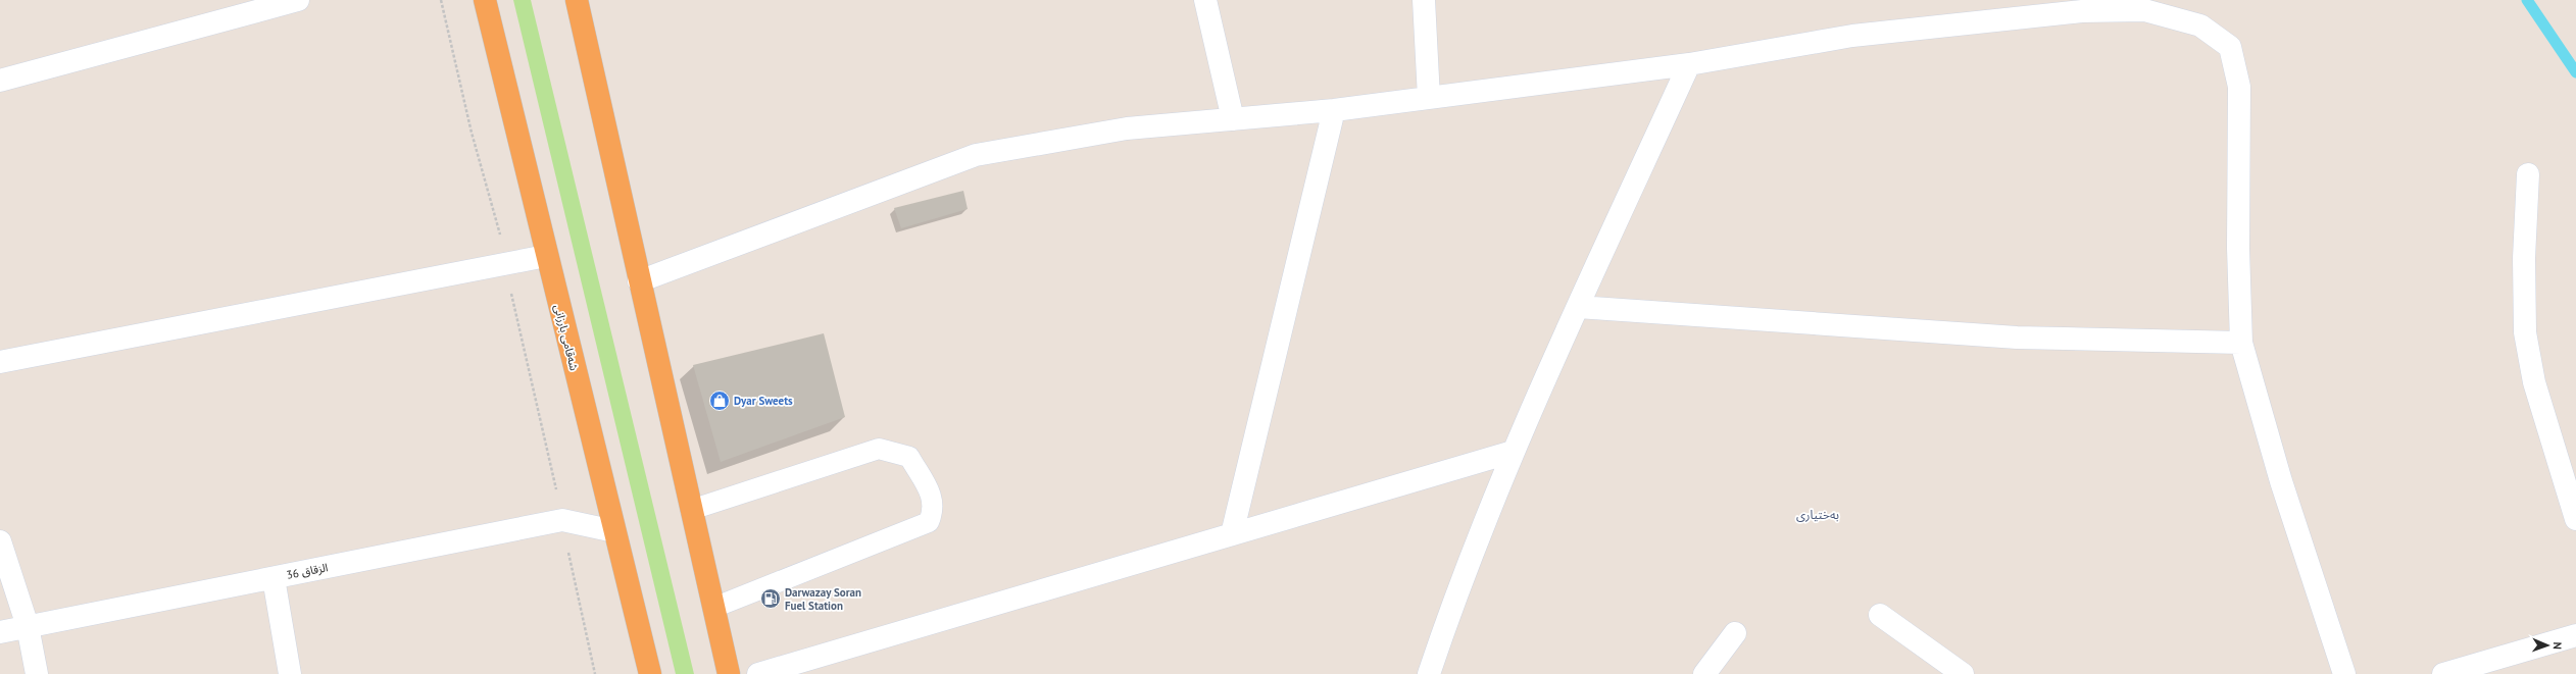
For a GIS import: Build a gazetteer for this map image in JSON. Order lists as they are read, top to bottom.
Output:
{
  "streets": {
    "highway": ["شەقامی بارزانی"],
    "street": ["الزقاق 36"]
  },
  "crossings": [
    ["شەقامی بارزانی", "الزقاق 36"]
  ],
  "districts": ["بەختیاری"],
  "places": {
    "shop": ["Dyar Sweets"],
    "fuel station": ["Darwazay Soran Fuel Station"]
  },
  "north": "right"
}
